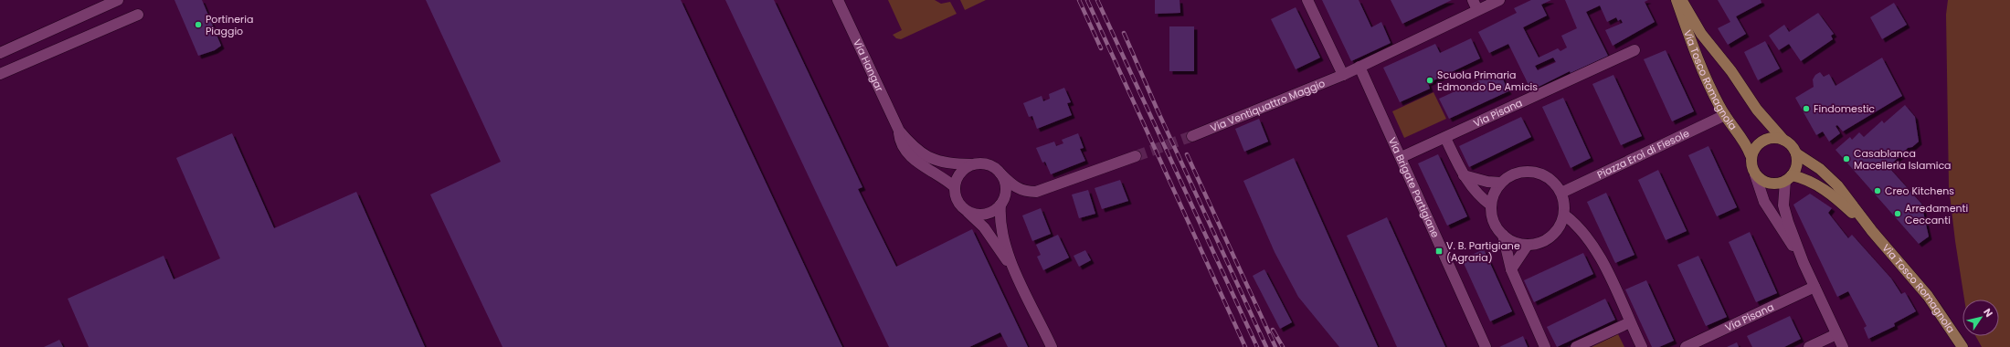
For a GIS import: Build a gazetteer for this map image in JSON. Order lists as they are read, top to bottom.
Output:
{
  "streets": {
    "main road": ["Via Tosco Romagnola"],
    "street": [
      "Via Hangar",
      "Via Ventiquattro Maggio",
      "Via Pisana",
      "Piazza Eroi di Fiesole",
      "Via Brigate Partigiane"
    ]
  },
  "crossings": [
    ["Via Tosco Romagnola", "Piazza Eroi di Fiesole"],
    ["Via Ventiquattro Maggio", "Via Brigate Partigiane"],
    ["Via Pisana", "Via Brigate Partigiane"]
  ],
  "places": {
    "other": [
      "Portineria Piaggio",
      "Scuola Primaria Edmondo De Amicis",
      "Findomestic",
      "Casablanca Macelleria Islamica",
      "Creo Kitchens",
      "Arredamenti Ceccanti"
    ],
    "transit": ["V. B. Partigiane (Agraria)"]
  },
  "north": "top right"
}
